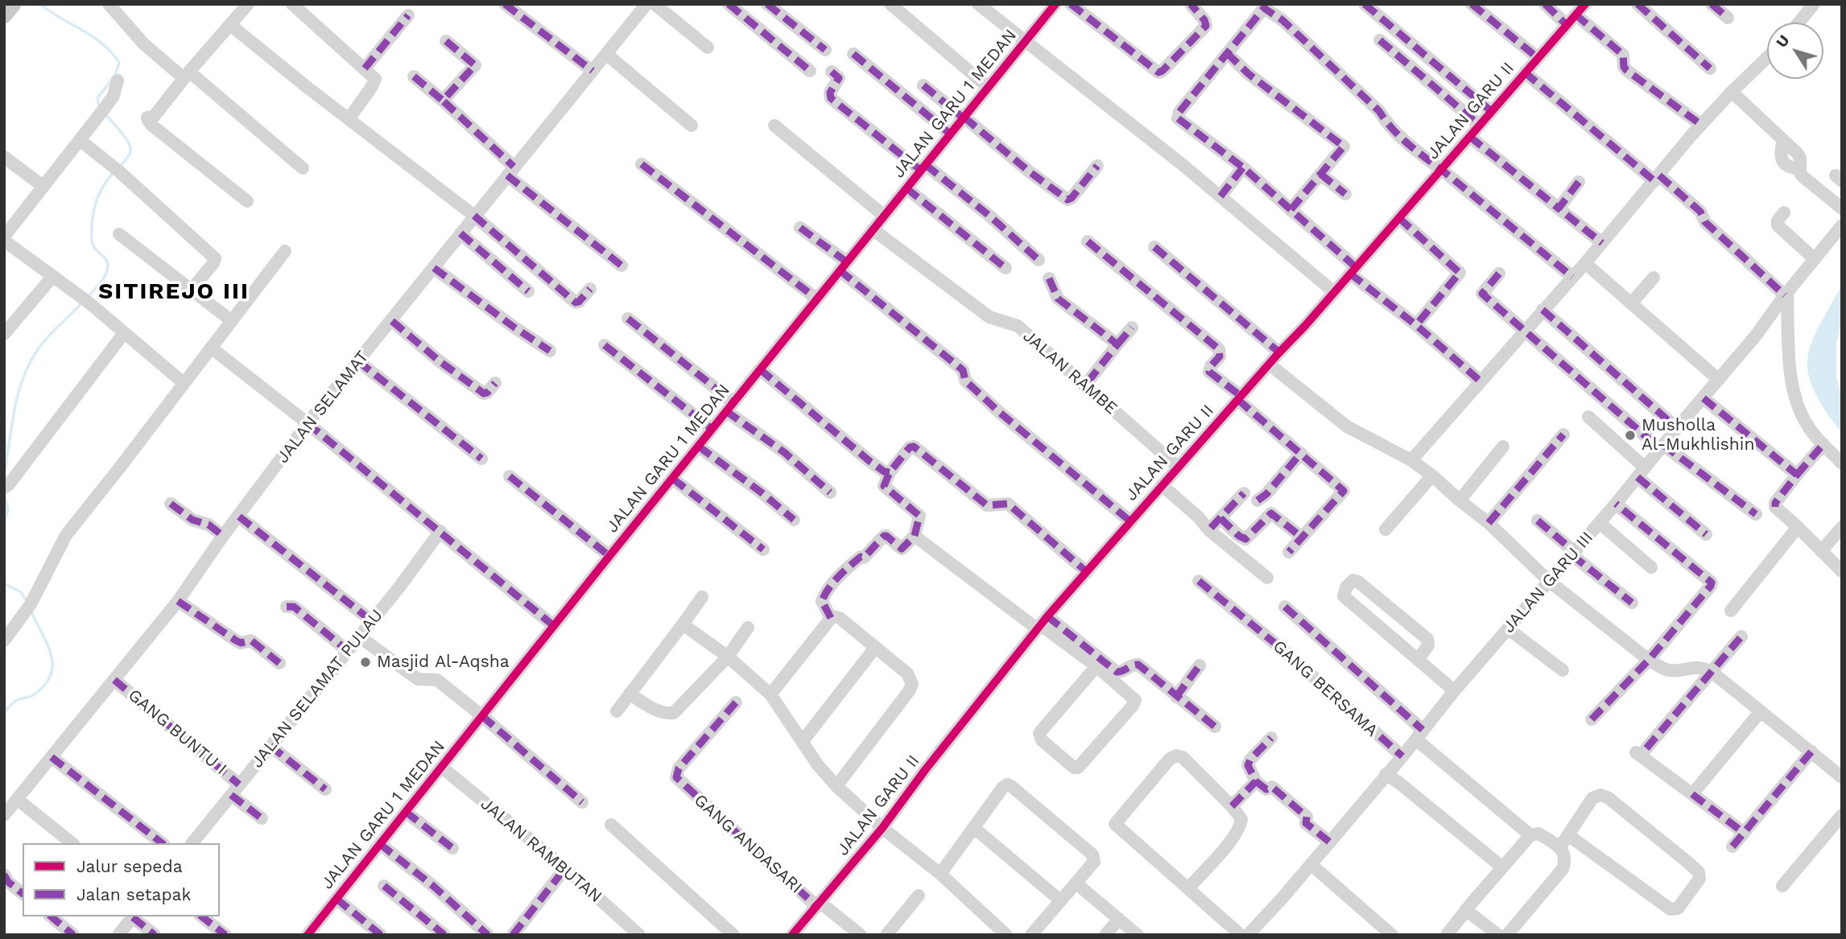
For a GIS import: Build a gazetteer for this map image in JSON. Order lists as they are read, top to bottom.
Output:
{
  "streets": {
    "street": [
      "JALAN GARU 1 MEDAN",
      "JALAN GARU II",
      "JALAN RAMBE",
      "JALAN SELAMAT",
      "JALAN GARU III",
      "JALAN SELAMAT PULAU",
      "GANG BERSAMA",
      "GANG BUNTU I",
      "GANG ANDASARI",
      "JALAN RAMBUTAN"
    ]
  },
  "crossings": [
    ["JALAN GARU 1 MEDAN", "JALAN RAMBE"],
    ["JALAN GARU 1 MEDAN", "JALAN RAMBUTAN"],
    ["JALAN GARU II", "JALAN RAMBE"],
    ["JALAN GARU II", "GANG ANDASARI"],
    ["JALAN SELAMAT", "GANG BUNTU I"],
    ["JALAN GARU III", "GANG BERSAMA"],
    ["JALAN SELAMAT PULAU", "GANG BUNTU I"]
  ],
  "districts": ["SITIREJO III"],
  "places": ["Musholla Al-Mukhlishin", "Masjid Al-Aqsha"],
  "legend": ["Jalur sepeda", "Jalan setapak"],
  "north": "top left"
}
